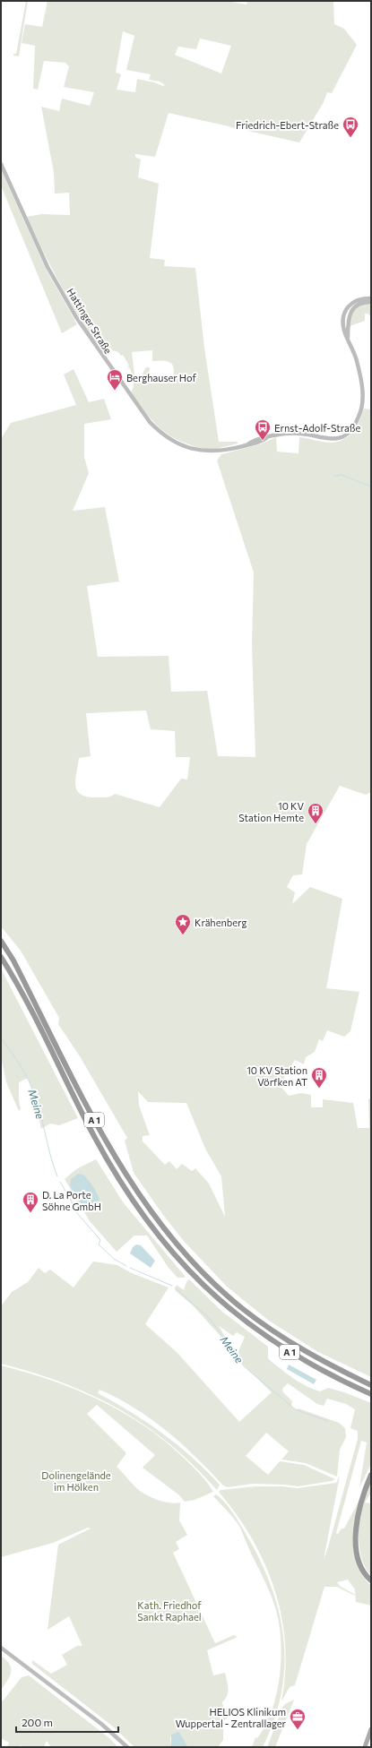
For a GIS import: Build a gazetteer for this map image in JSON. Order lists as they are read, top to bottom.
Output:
{
  "streets": {
    "highway": ["A 1"],
    "main road": ["Hattinger Straße"]
  },
  "water": ["Meine"],
  "parks": ["Dolinengelände im Hölken", "Kath. Friedhof Sankt Raphael"],
  "places": {
    "bus stop": ["Friedrich-Ebert-Straße", "Ernst-Adolf-Straße"],
    "hotel": ["Berghauser Hof"],
    "building": ["10 KV Station Hemte", "10 KV Station Vörfken AT", "D. La Porte Söhne GmbH"],
    "place": ["Krähenberg"],
    "office": ["HELIOS Klinikum Wuppertal - Zentrallager"]
  },
  "scale_bar": "200 m"
}
